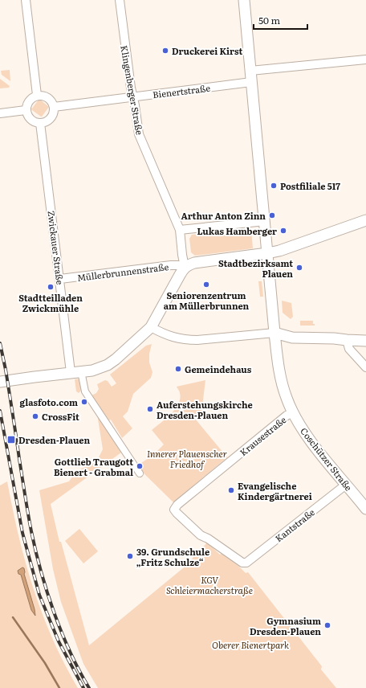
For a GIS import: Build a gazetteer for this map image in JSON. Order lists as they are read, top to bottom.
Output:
{
  "streets": {
    "street": [
      "Klingenberger Straße",
      "Bienertstraße",
      "Zwickauer Straße",
      "Müllerbrunnenstraße",
      "Krausestraße",
      "Coschützer Straße",
      "Kantstraße"
    ]
  },
  "crossings": [
    ["Klingenberger Straße", "Bienertstraße"],
    ["Klingenberger Straße", "Müllerbrunnenstraße"],
    ["Bienertstraße", "Zwickauer Straße"],
    ["Bienertstraße", "Coschützer Straße"],
    ["Zwickauer Straße", "Müllerbrunnenstraße"],
    ["Krausestraße", "Coschützer Straße"],
    ["Krausestraße", "Kantstraße"],
    ["Coschützer Straße", "Kantstraße"]
  ],
  "parks": ["Innerer Plauenscher Friedhof", "KGV Schleiermacherstraße", "Oberer Bienertpark"],
  "places": {
    "other": [
      "Druckerei Kirst",
      "Postfiliale 517",
      "Arthur Anton Zinn",
      "Lukas Hamberger",
      "Stadtbezirksamt Plauen",
      "Seniorenzentrum am Müllerbrunnen",
      "Stadtteilladen Zwickmühle",
      "Gemeindehaus",
      "glasfoto.com",
      "Auferstehungskirche Dresden-Plauen",
      "CrossFit",
      "Gottlieb Traugott Bienert - Grabmal",
      "Evangelische Kindergärtnerei",
      "39. Grundschule „Fritz Schulze“",
      "Gymnasium Dresden-Plauen"
    ],
    "transit": ["Dresden-Plauen"]
  },
  "scale_bar": "50 m"
}
